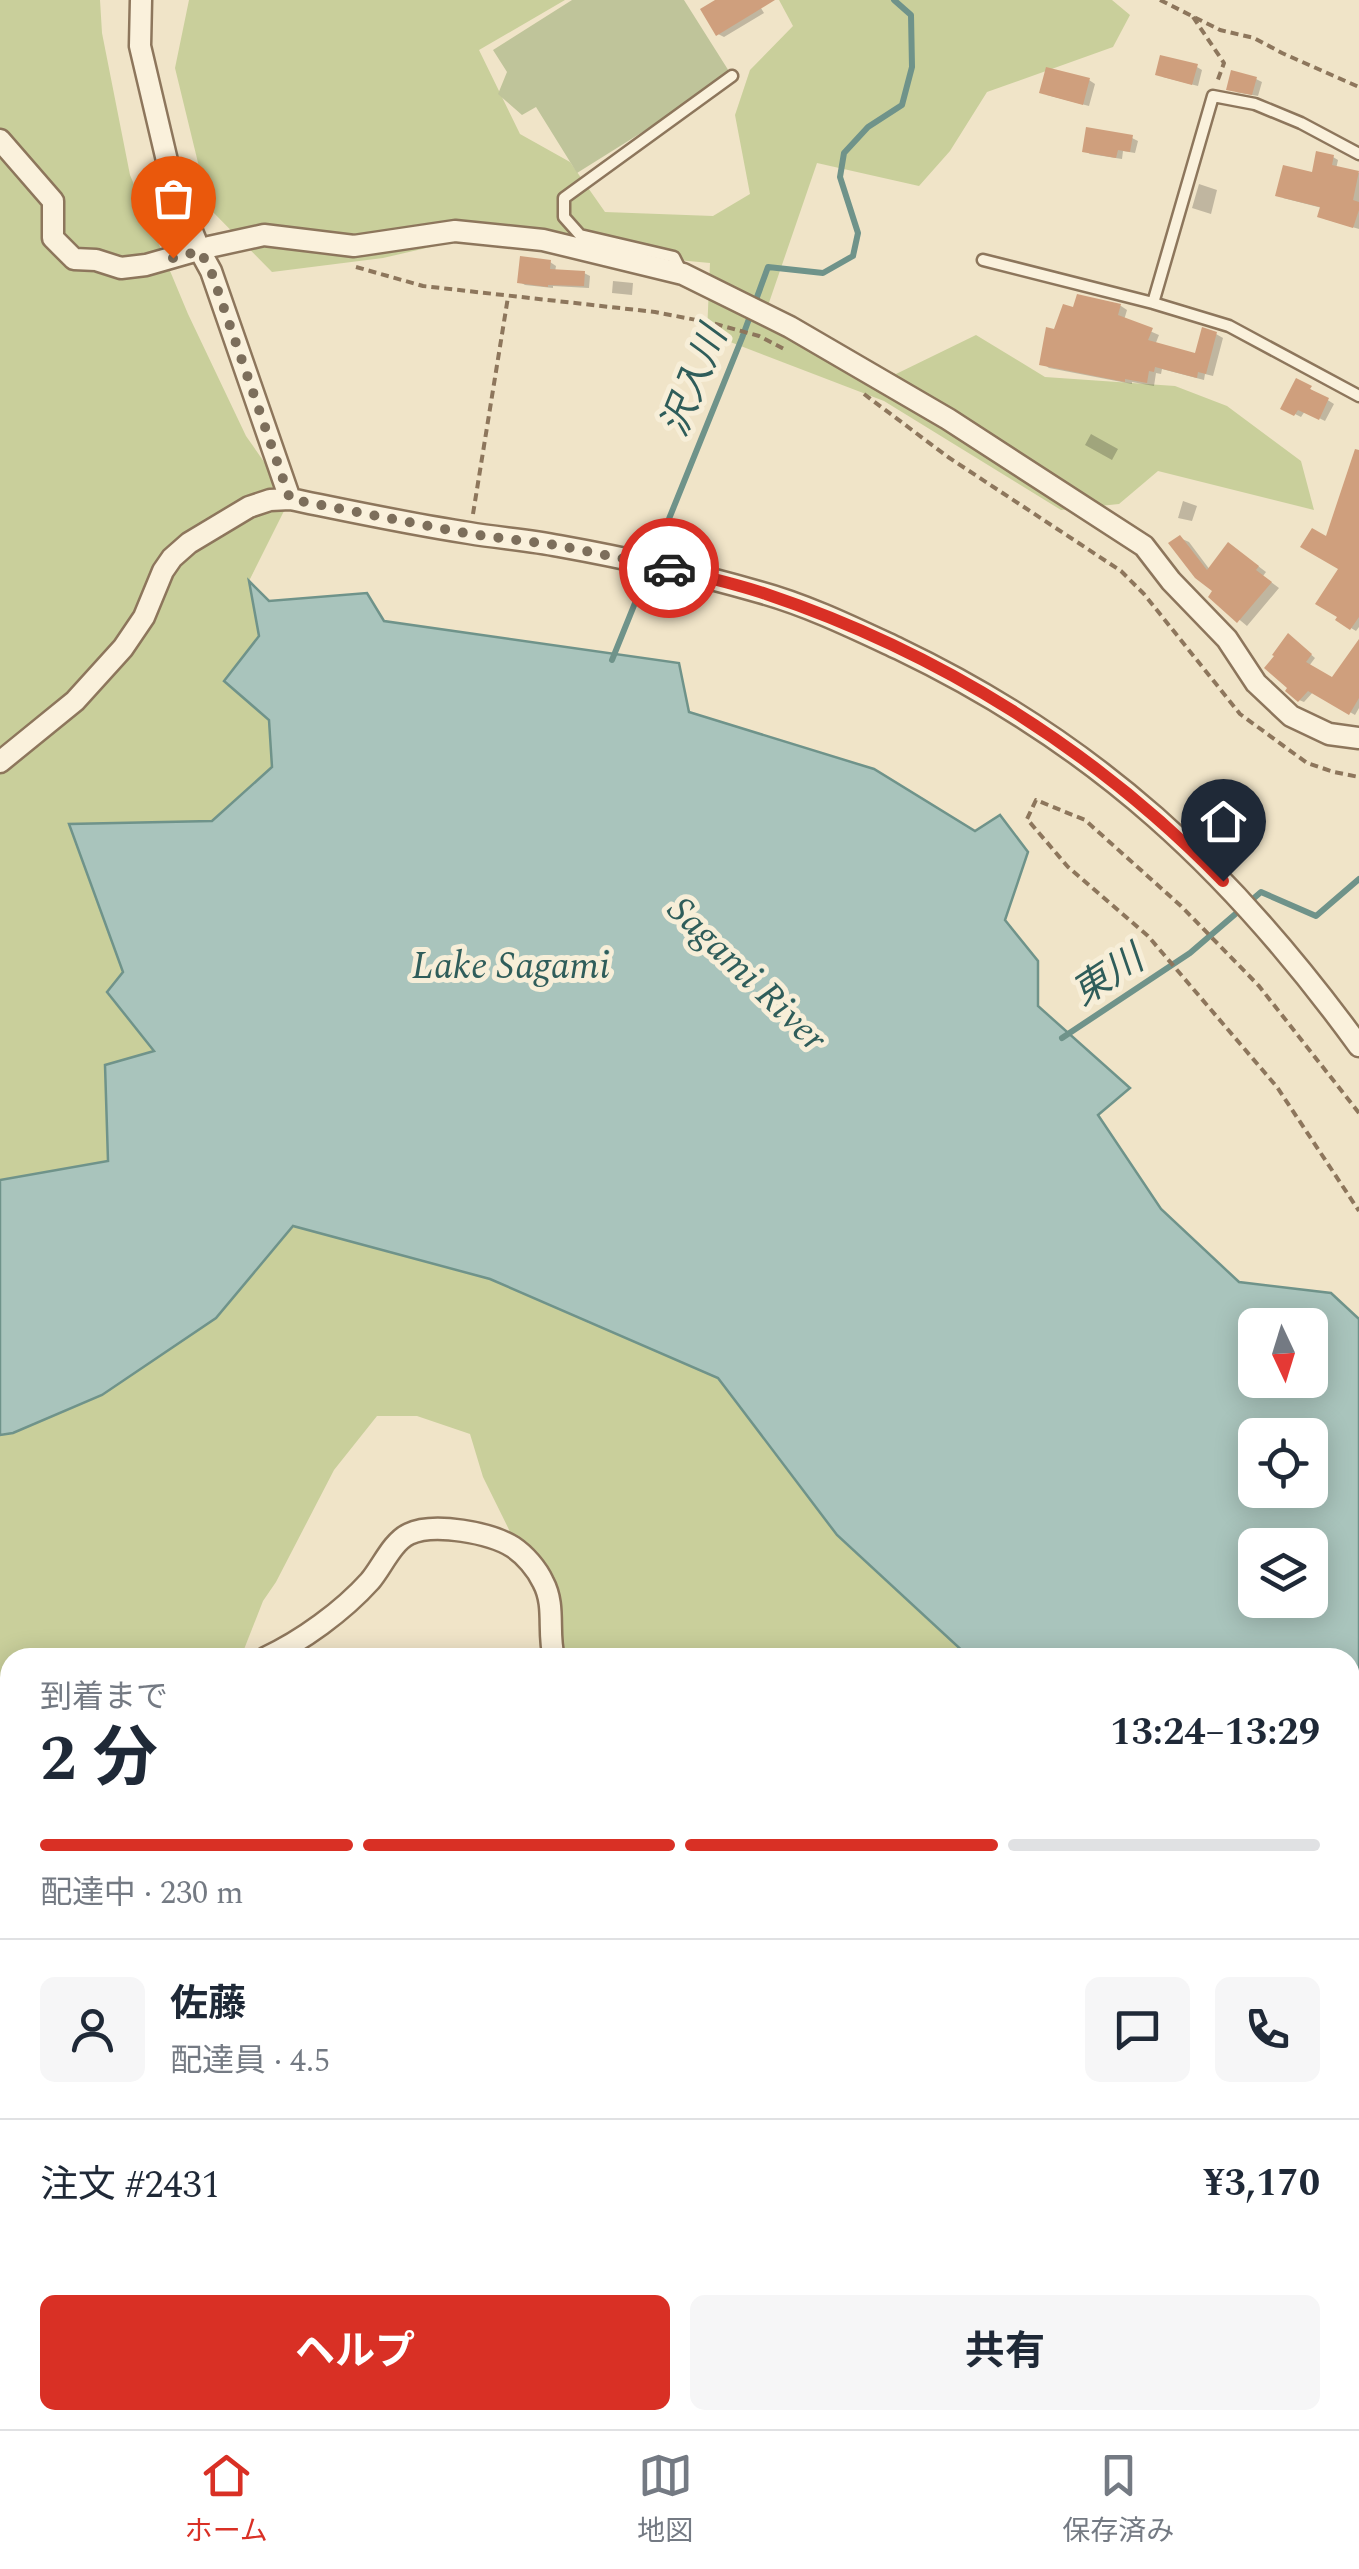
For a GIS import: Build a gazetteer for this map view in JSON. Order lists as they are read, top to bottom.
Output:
{
  "water": [
    "沢入川",
    "Lake Sagami",
    "Sagami River",
    "東川"
  ],
  "north": "bottom",
  "page": {
    "heading": ["2 分", "到着まで", "13:24–13:29"],
    "panel": [
      "佐藤",
      "配達員 · 4.5",
      "注文 #2431",
      "¥3,170"
    ],
    "bar": "配達中 · 230 m",
    "buttons": ["ヘルプ", "共有"],
    "tabs": ["ホーム", "地図", "保存済み"]
  }
}
